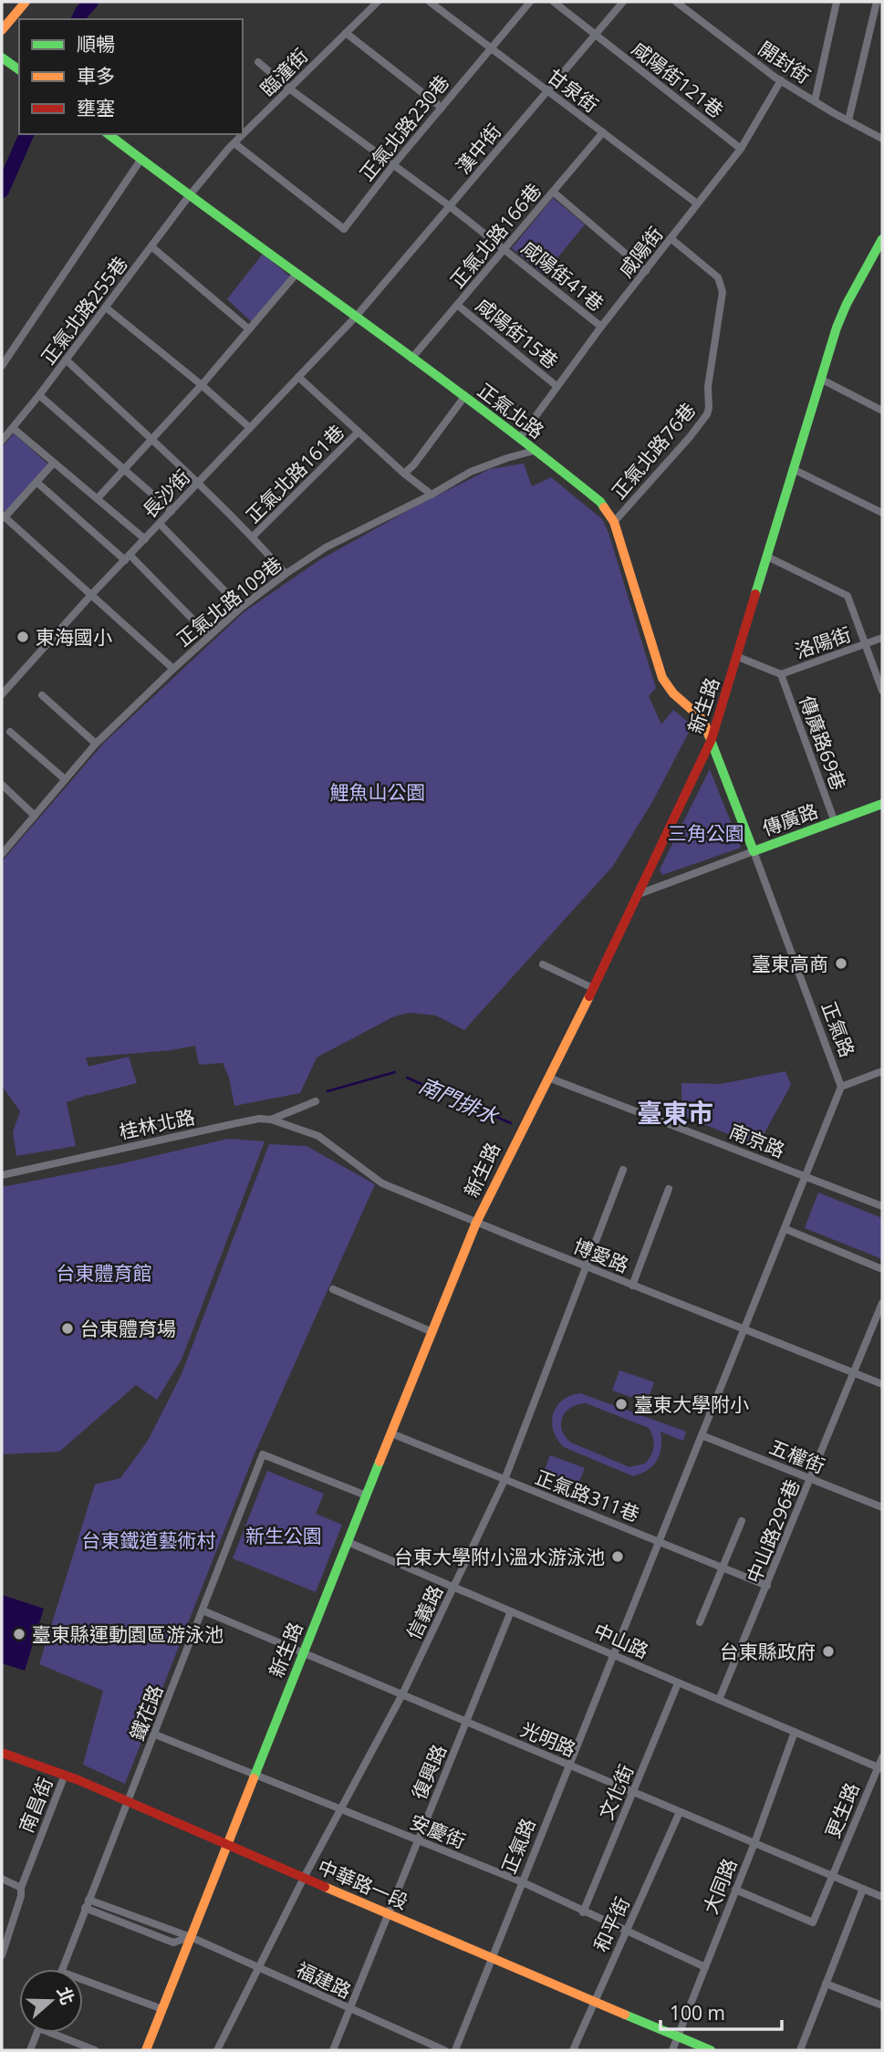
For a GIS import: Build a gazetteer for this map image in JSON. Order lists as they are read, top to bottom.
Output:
{
  "streets": {
    "street": [
      "開封街",
      "臨潼街",
      "咸陽街121巷",
      "甘泉街",
      "正氣北路230巷",
      "漢中街",
      "正氣北路166巷",
      "咸陽街",
      "咸陽街41巷",
      "正氣北路255巷",
      "咸陽街15巷",
      "正氣北路",
      "正氣北路76巷",
      "正氣北路161巷",
      "長沙街",
      "正氣北路109巷",
      "洛陽街",
      "新生路",
      "傳廣路69巷",
      "傳廣路",
      "正氣路",
      "桂林北路",
      "南京路",
      "博愛路",
      "五權街",
      "正氣路311巷",
      "中山路296巷",
      "信義路",
      "中山路",
      "鐵花路",
      "光明路",
      "復興路",
      "文化街",
      "南昌街",
      "更生路",
      "安慶街",
      "中華路一段",
      "大同路",
      "和平街",
      "福建路"
    ]
  },
  "crossings": [
    ["開封街", "咸陽街"],
    ["臨潼街", "正氣北路230巷"],
    ["臨潼街", "咸陽街41巷"],
    ["臨潼街", "正氣北路255巷"],
    ["臨潼街", "正氣北路"],
    ["咸陽街121巷", "漢中街"],
    ["咸陽街121巷", "咸陽街"],
    ["甘泉街", "正氣北路230巷"],
    ["甘泉街", "漢中街"],
    ["甘泉街", "正氣北路166巷"],
    ["甘泉街", "咸陽街"],
    ["正氣北路230巷", "咸陽街41巷"],
    ["漢中街", "咸陽街41巷"],
    ["漢中街", "正氣北路"],
    ["漢中街", "長沙街"],
    ["正氣北路166巷", "咸陽街41巷"],
    ["正氣北路166巷", "咸陽街15巷"],
    ["正氣北路166巷", "正氣北路"],
    ["咸陽街", "咸陽街41巷"],
    ["咸陽街", "咸陽街15巷"],
    ["咸陽街", "正氣北路"],
    ["咸陽街", "正氣北路76巷"],
    ["正氣北路255巷", "正氣北路"],
    ["正氣北路", "正氣北路76巷"],
    ["正氣北路", "長沙街"],
    ["正氣北路", "正氣北路109巷"],
    ["正氣北路", "新生路"],
    ["正氣北路", "正氣路"],
    ["洛陽街", "新生路"],
    ["洛陽街", "傳廣路69巷"],
    ["新生路", "傳廣路"],
    ["新生路", "正氣路"],
    ["新生路", "南京路"],
    ["新生路", "博愛路"],
    ["新生路", "正氣路311巷"],
    ["新生路", "中山路"],
    ["新生路", "鐵花路"],
    ["新生路", "光明路"],
    ["新生路", "安慶街"],
    ["新生路", "中華路一段"],
    ["新生路", "福建路"],
    ["傳廣路69巷", "傳廣路"],
    ["傳廣路", "正氣路"],
    ["正氣路", "南京路"],
    ["正氣路", "博愛路"],
    ["正氣路", "五權街"],
    ["正氣路", "正氣路311巷"],
    ["正氣路", "中山路"],
    ["正氣路", "光明路"],
    ["正氣路", "安慶街"],
    ["正氣路", "中華路一段"],
    ["桂林北路", "博愛路"],
    ["博愛路", "中山路296巷"],
    ["博愛路", "信義路"],
    ["五權街", "中山路296巷"],
    ["正氣路311巷", "中山路296巷"],
    ["正氣路311巷", "信義路"],
    ["中山路296巷", "中山路"],
    ["信義路", "中山路"],
    ["信義路", "光明路"],
    ["信義路", "安慶街"],
    ["信義路", "中華路一段"],
    ["信義路", "福建路"],
    ["中山路", "復興路"],
    ["中山路", "文化街"],
    ["中山路", "更生路"],
    ["中山路", "大同路"],
    ["鐵花路", "光明路"],
    ["鐵花路", "安慶街"],
    ["鐵花路", "中華路一段"],
    ["鐵花路", "福建路"],
    ["光明路", "復興路"],
    ["光明路", "文化街"],
    ["光明路", "更生路"],
    ["光明路", "大同路"],
    ["光明路", "和平街"],
    ["復興路", "安慶街"],
    ["復興路", "中華路一段"],
    ["復興路", "福建路"],
    ["文化街", "安慶街"],
    ["南昌街", "中華路一段"],
    ["更生路", "大同路"],
    ["安慶街", "大同路"],
    ["安慶街", "和平街"],
    ["中華路一段", "大同路"],
    ["中華路一段", "和平街"]
  ],
  "districts": ["臺東市"],
  "water": ["南門排水"],
  "parks": [
    "鯉魚山公園",
    "三角公園",
    "台東體育館",
    "新生公園",
    "台東鐵道藝術村"
  ],
  "places": [
    "東海國小",
    "臺東高商",
    "台東體育場",
    "臺東大學附小",
    "台東大學附小溫水游泳池",
    "臺東縣運動園區游泳池",
    "台東縣政府"
  ],
  "legend": ["順暢", "車多", "壅塞"],
  "scale_bar": "100 m",
  "north": "right"
}
